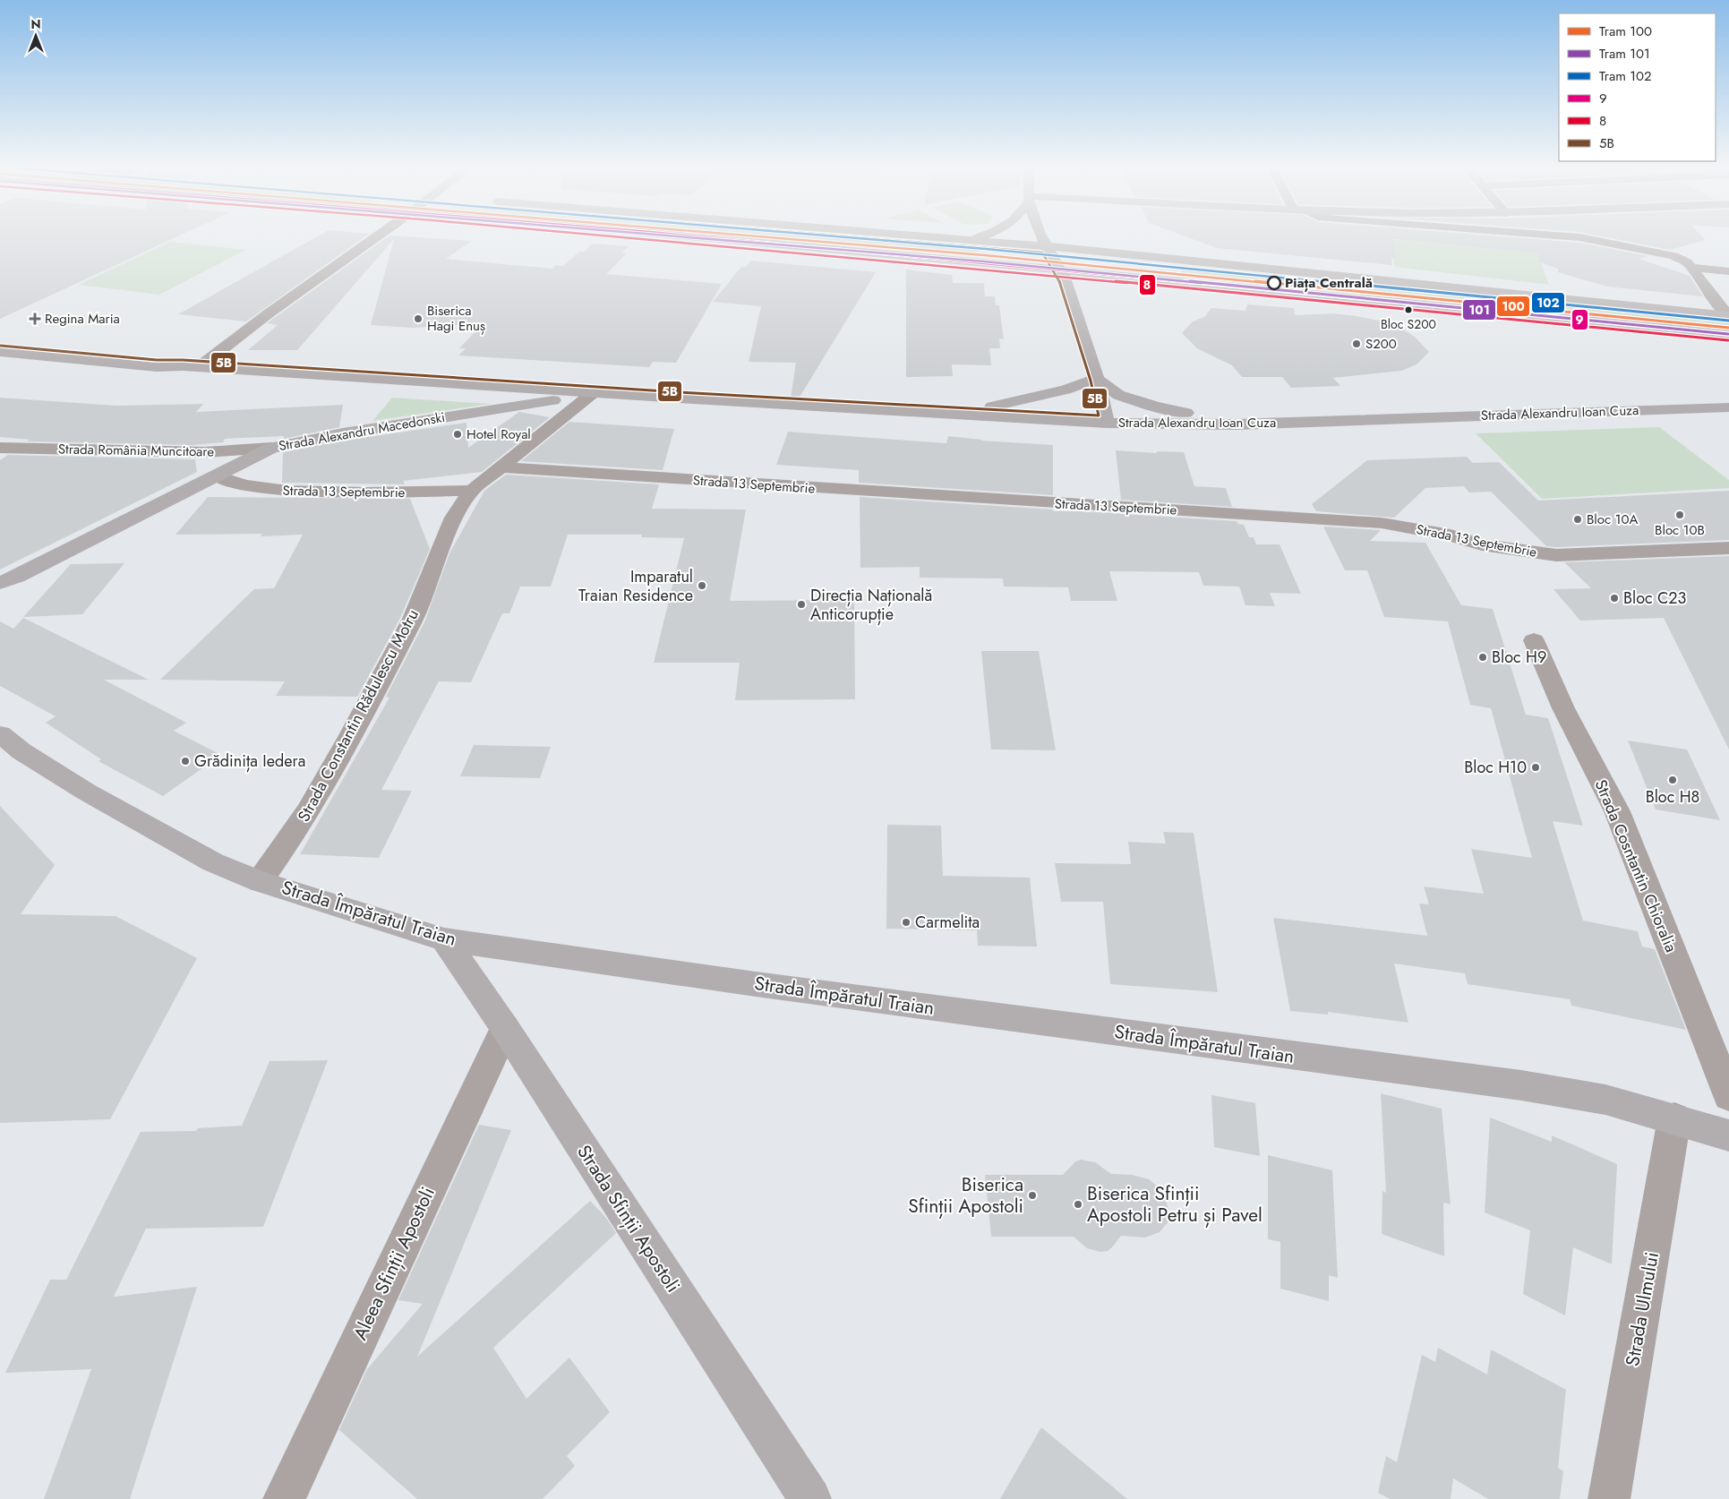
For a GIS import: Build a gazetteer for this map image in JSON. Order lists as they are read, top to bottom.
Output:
{
  "streets": {
    "main road": [
      "Strada Alexandru Ioan Cuza",
      "Strada Alexandru Macedonski",
      "Strada Împăratul Traian",
      "Strada Sfinții Apostoli"
    ],
    "street": [
      "Strada România Muncitoare",
      "Strada 13 Septembrie",
      "Strada Constantin Rădulescu Motru",
      "Strada Cosntantin Chioralia",
      "Aleea Sfinții Apostoli",
      "Strada Ulmului"
    ]
  },
  "crossings": [
    ["Strada Alexandru Ioan Cuza", "Strada Alexandru Macedonski"],
    ["Strada Alexandru Ioan Cuza", "Strada Constantin Rădulescu Motru"],
    ["Strada Alexandru Macedonski", "Strada România Muncitoare"],
    ["Strada Alexandru Macedonski", "Strada 13 Septembrie"],
    ["Strada Alexandru Macedonski", "Strada Constantin Rădulescu Motru"],
    ["Strada 13 Septembrie", "Strada Constantin Rădulescu Motru"],
    ["Strada Constantin Rădulescu Motru", "Strada Împăratul Traian"],
    ["Strada Împăratul Traian", "Strada Sfinții Apostoli"],
    ["Strada Împăratul Traian", "Strada Ulmului"],
    ["Strada Sfinții Apostoli", "Aleea Sfinții Apostoli"]
  ],
  "places": {
    "other": [
      "Piața Centrală",
      "Bloc S200",
      "Biserica Hagi Enuș",
      "S200",
      "Hotel Royal",
      "Bloc 10B",
      "Bloc 10A",
      "Imparatul Traian Residence",
      "Bloc C23",
      "Direcția Națională Anticorupție",
      "Bloc H9",
      "Grădinița Iedera",
      "Bloc H10",
      "Bloc H8",
      "Carmelita",
      "Biserica Sfinții Apostoli",
      "Biserica Sfinții Apostoli Petru și Pavel"
    ],
    "health": ["Regina Maria"]
  },
  "lines": [
    "tram line 100",
    "tram line 101",
    "tram line 102",
    "transit line 9",
    "transit line 8",
    "transit line 5B"
  ],
  "legend": [
    "Tram 100",
    "Tram 101",
    "Tram 102",
    "9",
    "8",
    "5B"
  ],
  "north": "top"
}
